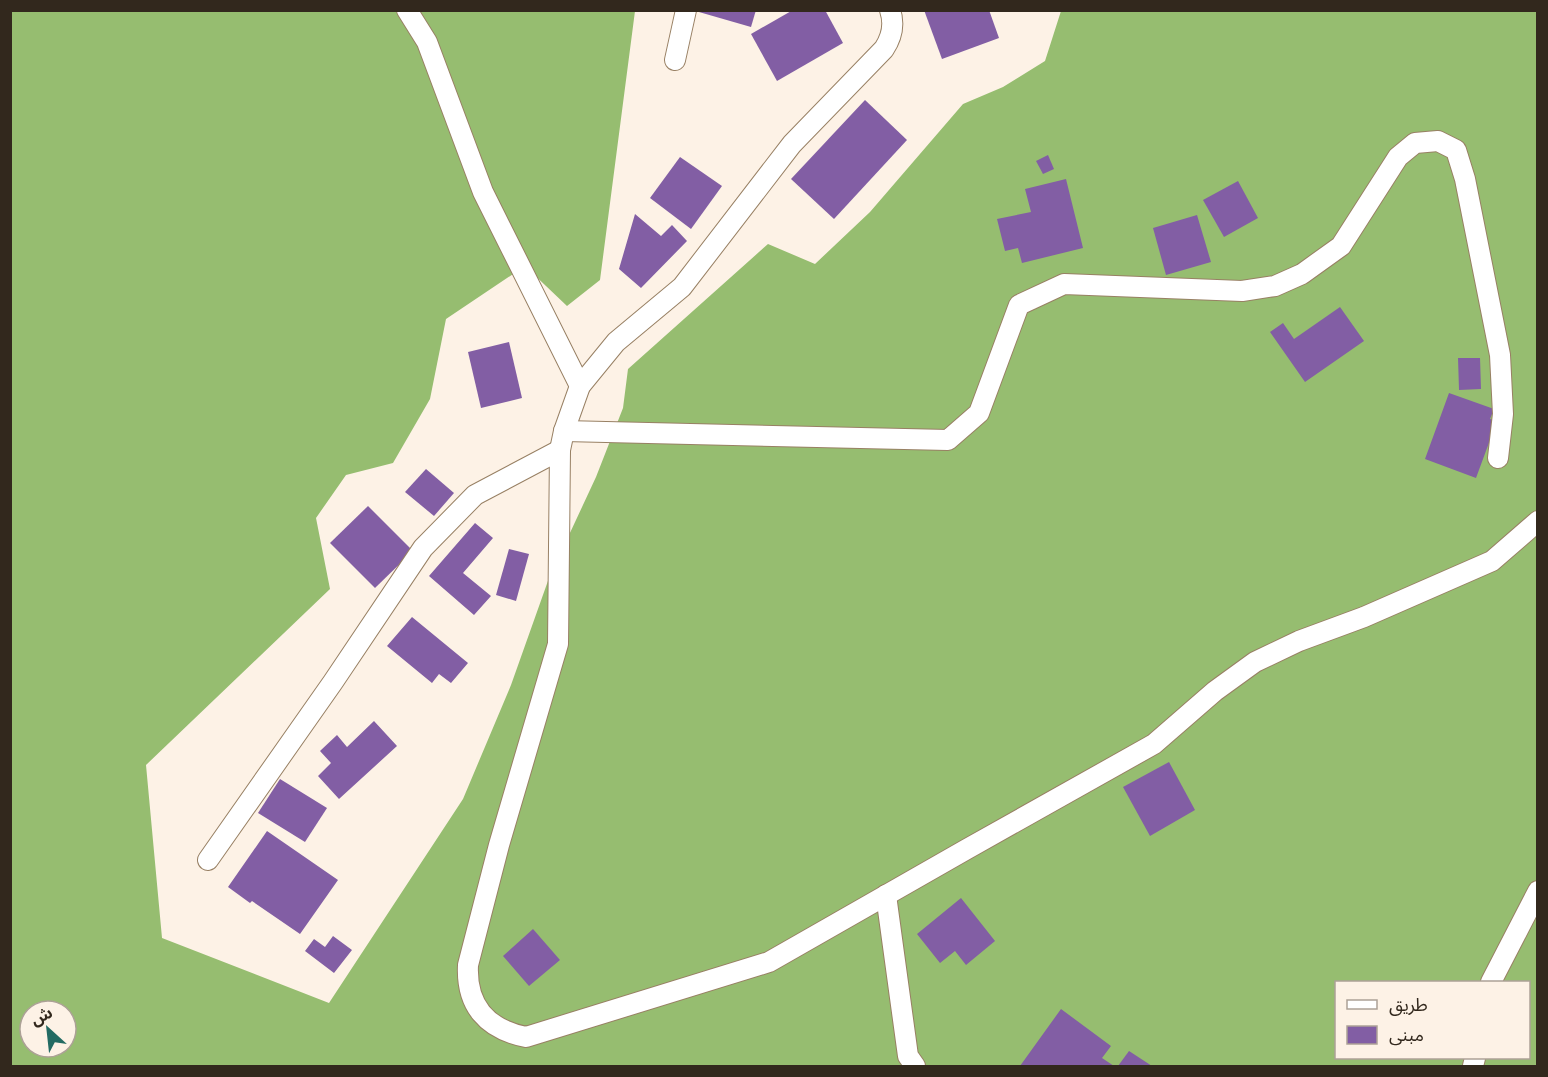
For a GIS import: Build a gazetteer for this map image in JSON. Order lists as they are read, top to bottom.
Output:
{
  "legend": ["طريق", "مبنى"],
  "north": "top left"
}
